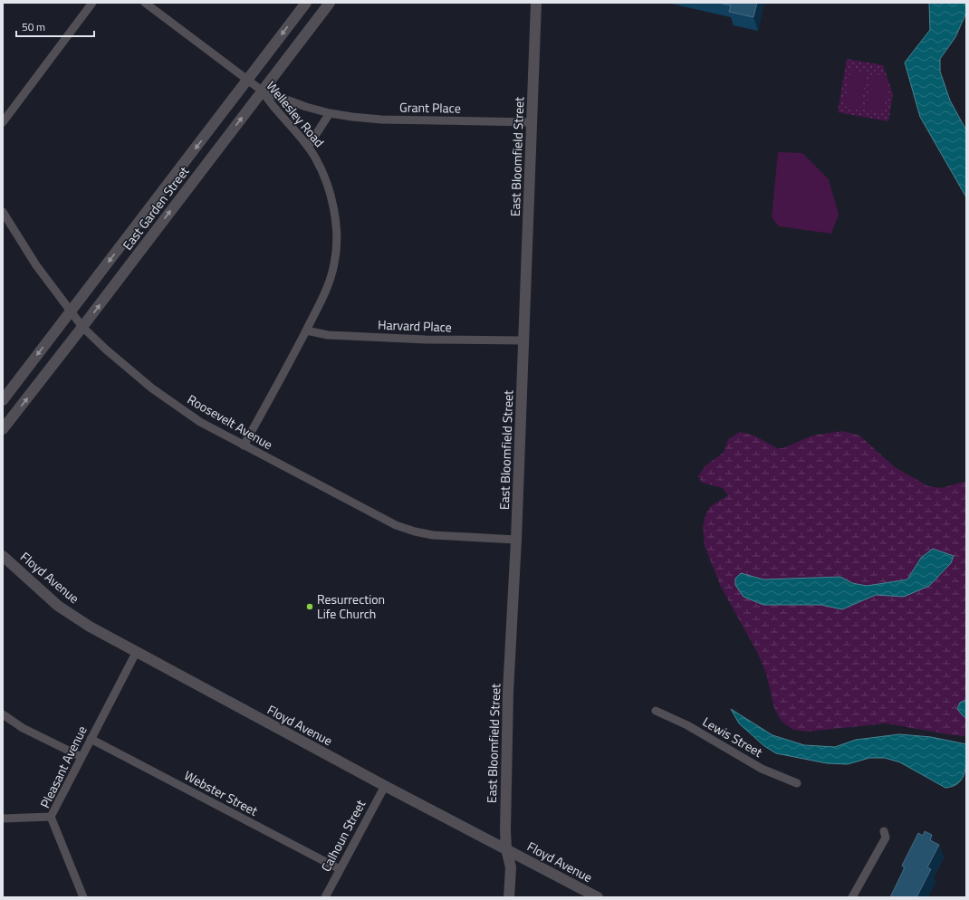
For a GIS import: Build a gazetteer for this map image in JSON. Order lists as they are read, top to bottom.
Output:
{
  "streets": {
    "street": [
      "Grant Place",
      "Wellesley Road",
      "East Bloomfield Street",
      "East Garden Street",
      "Harvard Place",
      "Roosevelt Avenue",
      "Floyd Avenue",
      "Lewis Street",
      "Pleasant Avenue",
      "Webster Street",
      "Calhoun Street"
    ]
  },
  "crossings": [
    ["Grant Place", "Wellesley Road"],
    ["Grant Place", "East Bloomfield Street"],
    ["Grant Place", "East Garden Street"],
    ["Wellesley Road", "East Garden Street"],
    ["Wellesley Road", "Harvard Place"],
    ["Wellesley Road", "Roosevelt Avenue"],
    ["East Bloomfield Street", "Harvard Place"],
    ["East Bloomfield Street", "Roosevelt Avenue"],
    ["East Bloomfield Street", "Floyd Avenue"],
    ["East Garden Street", "Roosevelt Avenue"],
    ["Floyd Avenue", "Pleasant Avenue"],
    ["Floyd Avenue", "Calhoun Street"],
    ["Pleasant Avenue", "Webster Street"],
    ["Webster Street", "Calhoun Street"]
  ],
  "places": ["Resurrection Life Church"],
  "scale_bar": "50 m"
}
